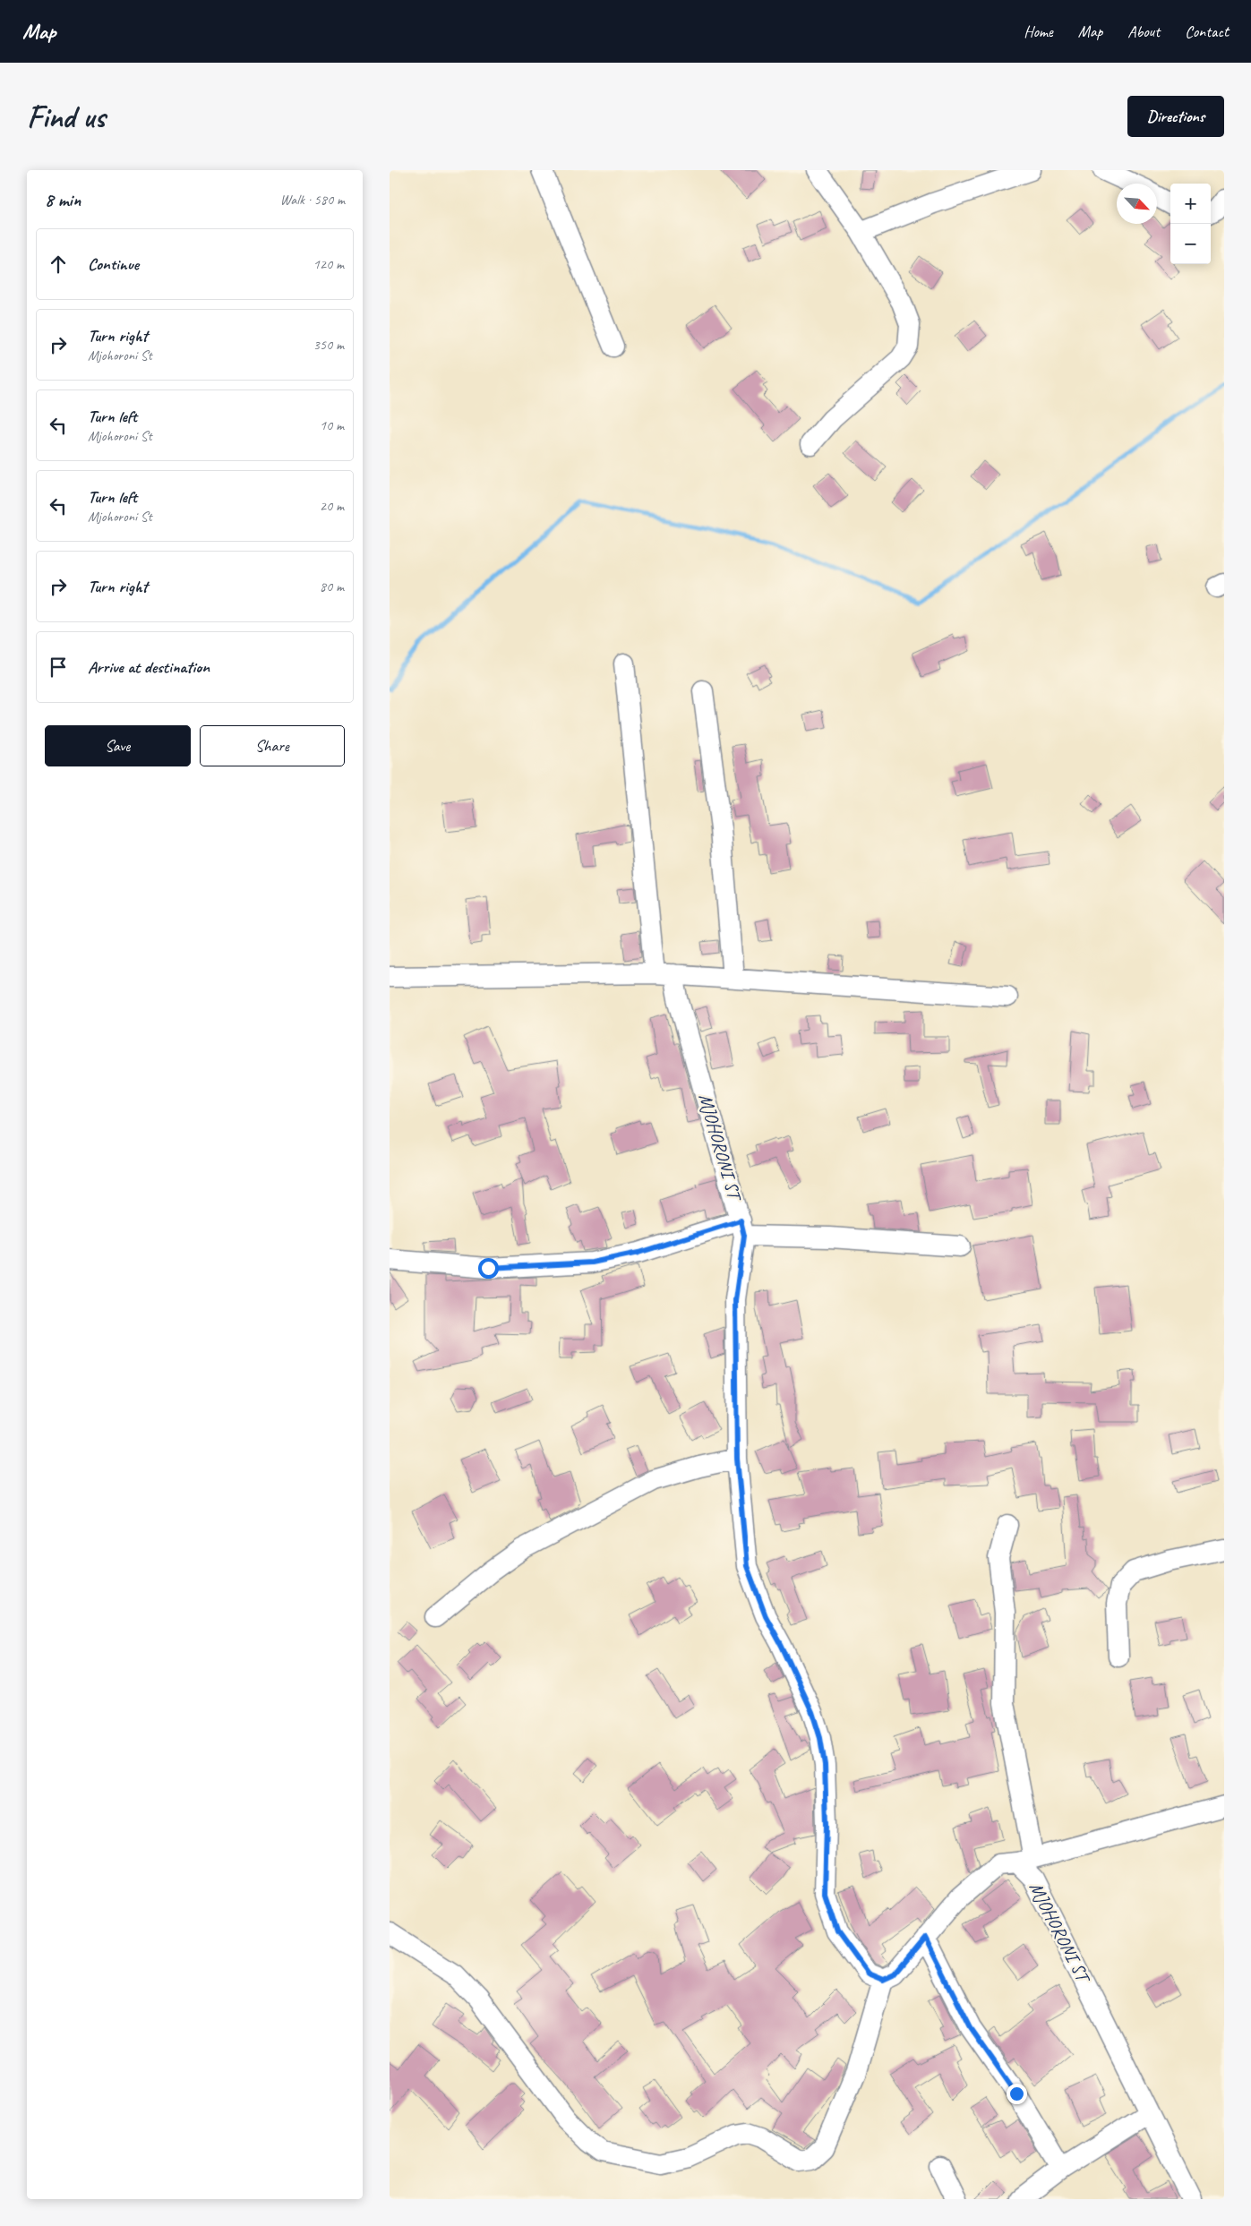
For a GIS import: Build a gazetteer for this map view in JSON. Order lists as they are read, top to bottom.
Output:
{
  "streets": {
    "street": ["MJOHORONI ST"]
  },
  "north": "bottom right",
  "page": {
    "header": "Map",
    "nav": [
      "Home",
      "Map",
      "About",
      "Contact"
    ],
    "buttons": [
      "Directions",
      ["Save", "Share"]
    ],
    "title": "Find us",
    "heading": ["8 min", "Walk · 580 m"],
    "map_buttons": ["+", "−"],
    "list": [
      ["Continue", "120 m"],
      ["Turn right", "Mjohoroni St", "350 m"],
      ["Turn left", "Mjohoroni St", "10 m"],
      ["Turn left", "Mjohoroni St", "20 m"],
      ["Turn right", "80 m"],
      "Arrive at destination"
    ]
  }
}
